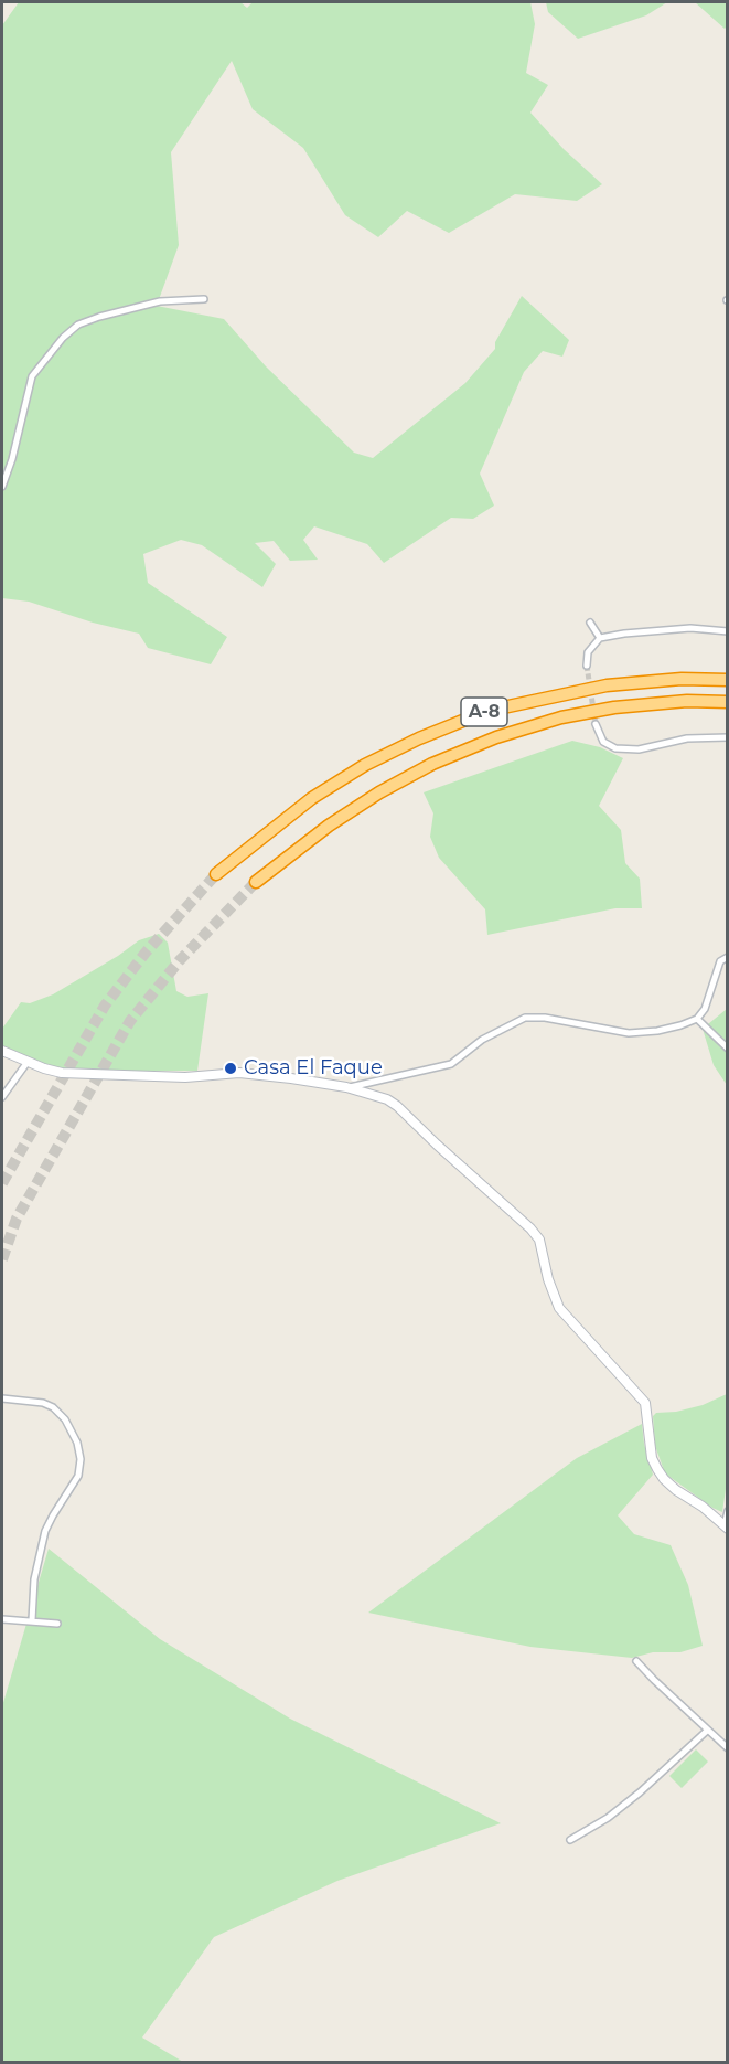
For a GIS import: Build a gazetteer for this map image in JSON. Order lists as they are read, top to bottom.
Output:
{
  "streets": {
    "highway": ["A-8"]
  },
  "places": ["Casa El Faque"]
}
